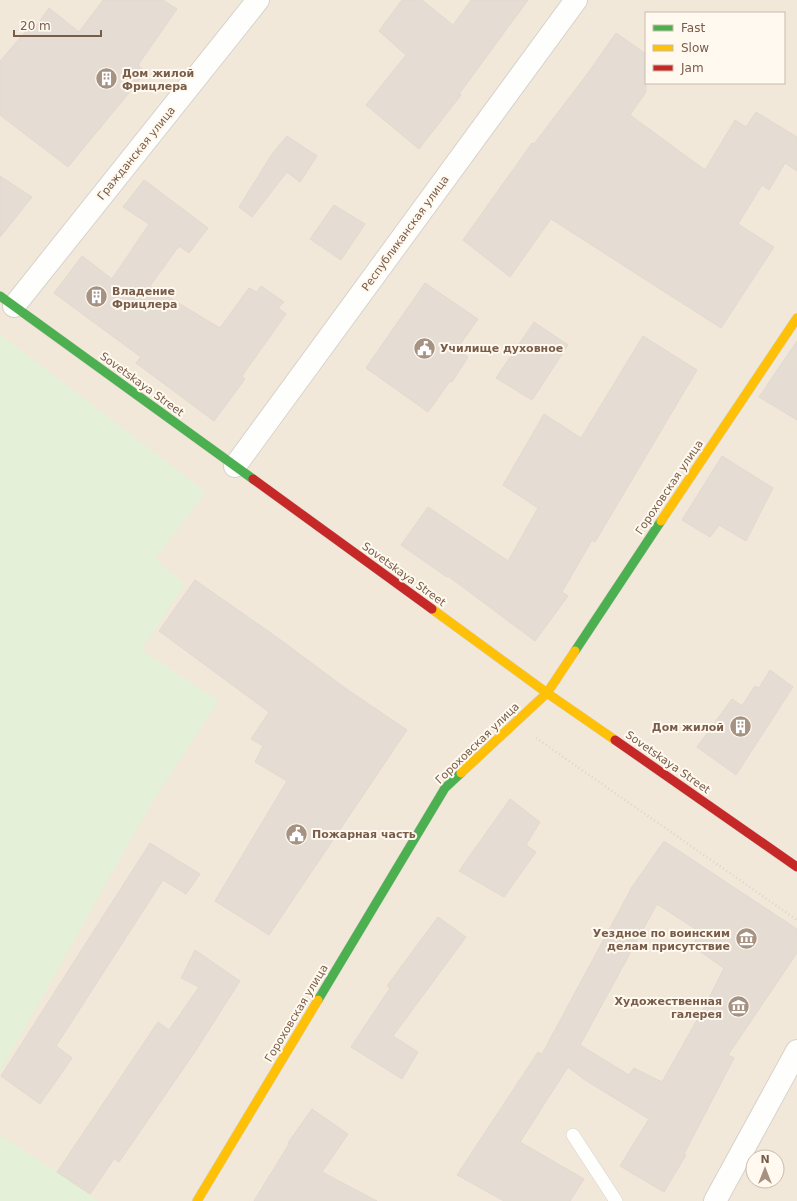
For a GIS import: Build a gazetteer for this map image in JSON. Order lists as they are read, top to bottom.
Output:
{
  "streets": {
    "street": [
      "Гражданская улица",
      "Республиканская улица",
      "Sovetskaya Street",
      "Гороховская улица"
    ]
  },
  "crossings": [
    ["Гражданская улица", "Sovetskaya Street"],
    ["Республиканская улица", "Sovetskaya Street"],
    ["Sovetskaya Street", "Гороховская улица"]
  ],
  "places": {
    "building": ["Дом жилой Фрицлера", "Владение Фрицлера", "Дом жилой"],
    "public building": ["Училище духовное", "Пожарная часть"],
    "museum": ["Уездное по воинским делам присутствие", "Художественная галерея"]
  },
  "legend": ["Fast", "Slow", "Jam"],
  "scale_bar": "20 m",
  "north": "top"
}
